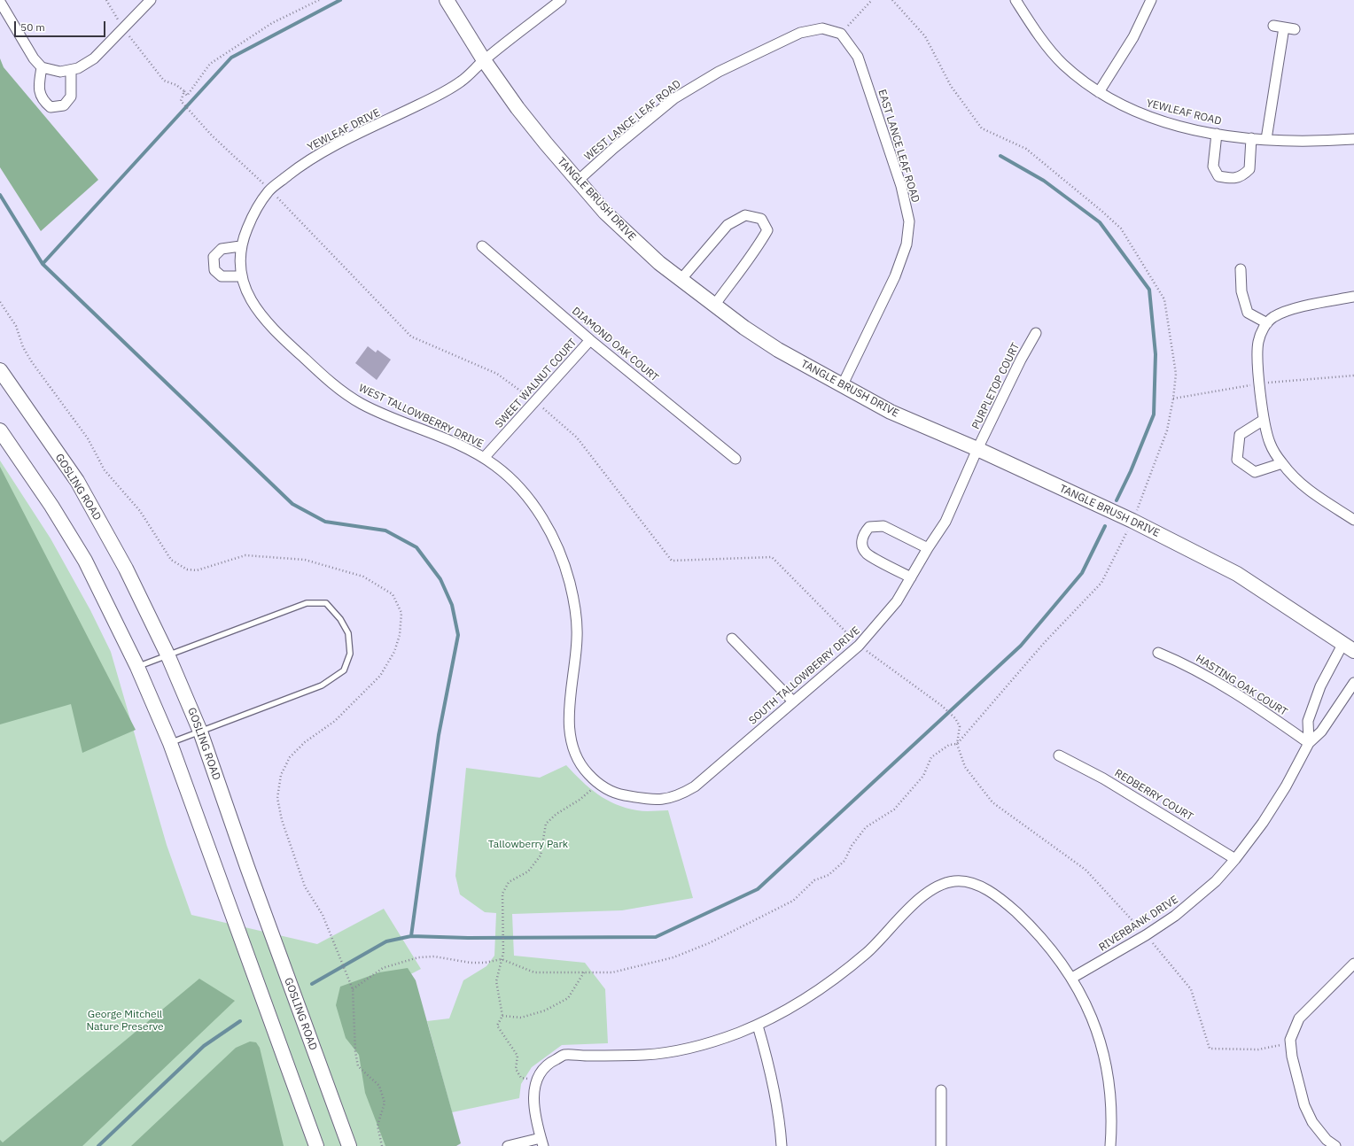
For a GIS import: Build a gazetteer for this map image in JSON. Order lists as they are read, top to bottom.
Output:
{
  "streets": {
    "main road": ["TANGLE BRUSH DRIVE", "GOSLING ROAD"],
    "street": [
      "YEWLEAF ROAD",
      "WEST LANCE LEAF ROAD",
      "YEWLEAF DRIVE",
      "EAST LANCE LEAF ROAD",
      "DIAMOND OAK COURT",
      "SWEET WALNUT COURT",
      "PURPLETOP COURT",
      "WEST TALLOWBERRY DRIVE",
      "SOUTH TALLOWBERRY DRIVE",
      "HASTING OAK COURT",
      "REDBERRY COURT",
      "RIVERBANK DRIVE"
    ]
  },
  "crossings": [
    ["WEST LANCE LEAF ROAD", "EAST LANCE LEAF ROAD"],
    ["WEST LANCE LEAF ROAD", "TANGLE BRUSH DRIVE"],
    ["YEWLEAF DRIVE", "TANGLE BRUSH DRIVE"],
    ["YEWLEAF DRIVE", "WEST TALLOWBERRY DRIVE"],
    ["EAST LANCE LEAF ROAD", "TANGLE BRUSH DRIVE"],
    ["TANGLE BRUSH DRIVE", "PURPLETOP COURT"],
    ["TANGLE BRUSH DRIVE", "SOUTH TALLOWBERRY DRIVE"],
    ["DIAMOND OAK COURT", "SWEET WALNUT COURT"],
    ["SWEET WALNUT COURT", "WEST TALLOWBERRY DRIVE"],
    ["PURPLETOP COURT", "SOUTH TALLOWBERRY DRIVE"],
    ["WEST TALLOWBERRY DRIVE", "SOUTH TALLOWBERRY DRIVE"],
    ["HASTING OAK COURT", "RIVERBANK DRIVE"],
    ["REDBERRY COURT", "RIVERBANK DRIVE"]
  ],
  "parks": ["Tallowberry Park", "George Mitchell Nature Preserve"],
  "scale_bar": "50 m"
}
